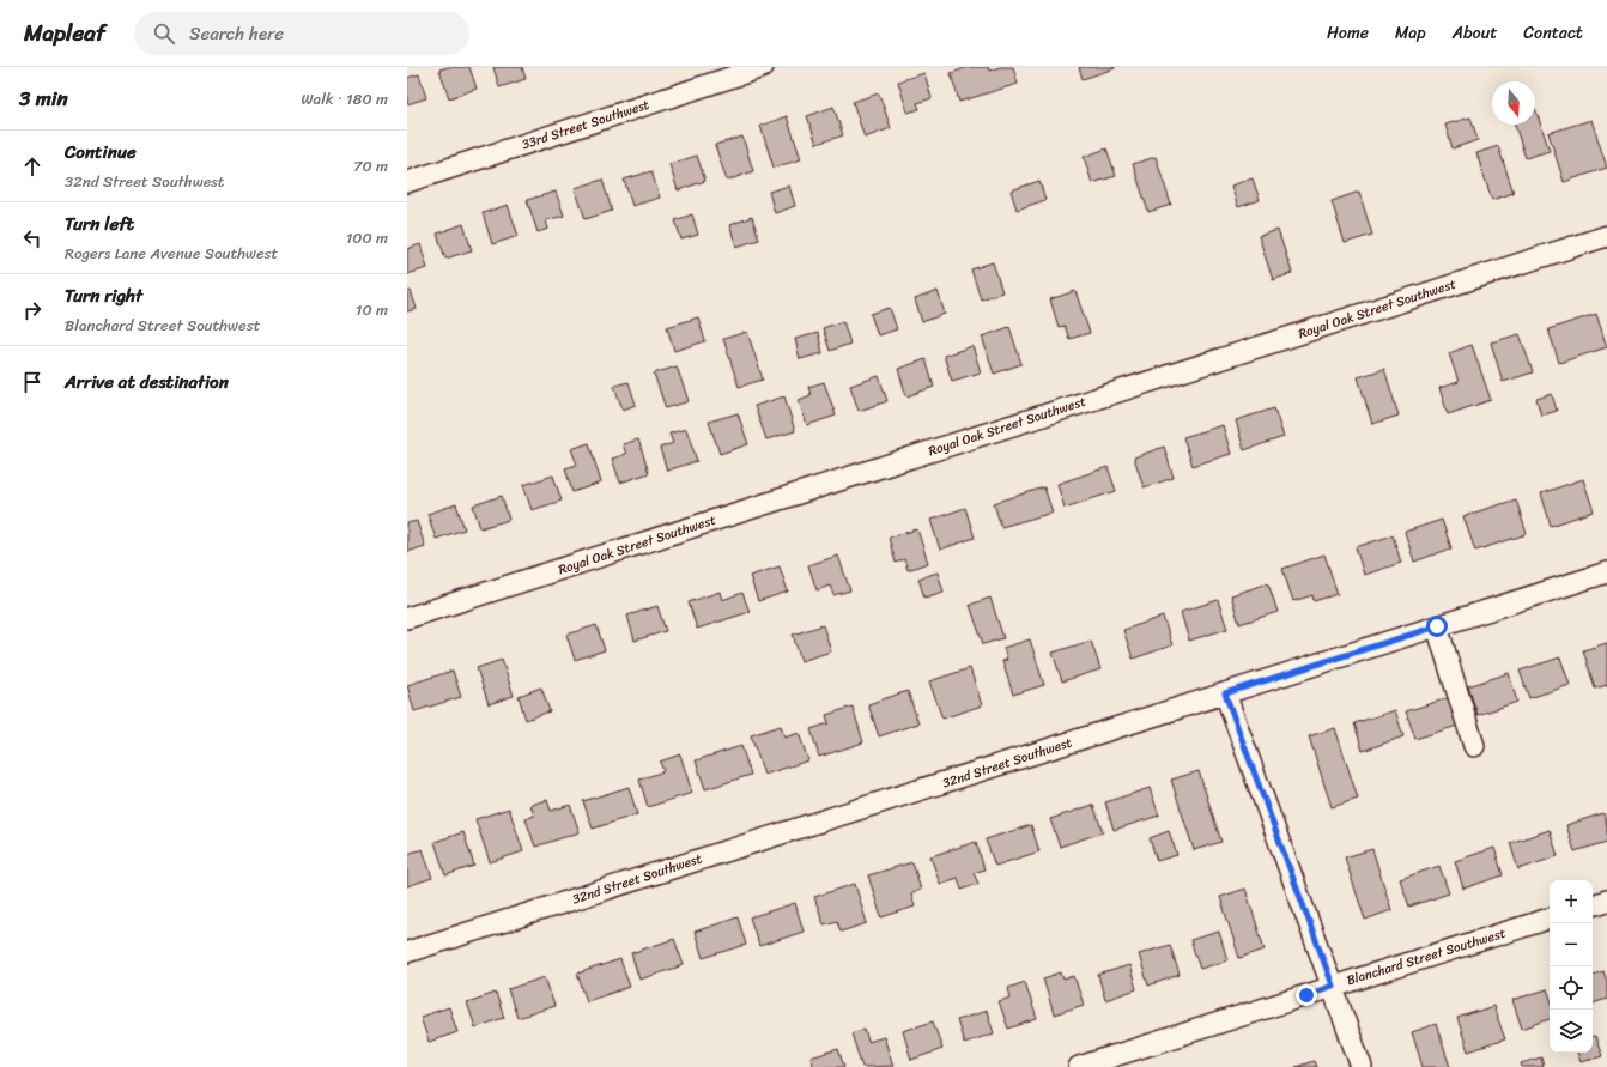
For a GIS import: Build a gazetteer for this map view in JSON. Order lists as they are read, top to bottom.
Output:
{
  "streets": {
    "street": [
      "33rd Street Southwest",
      "Royal Oak Street Southwest",
      "32nd Street Southwest",
      "Blanchard Street Southwest"
    ]
  },
  "north": "bottom",
  "page": {
    "header": "Mapleaf",
    "search": "Search here",
    "nav": [
      "Home",
      "Map",
      "About",
      "Contact"
    ],
    "heading": ["3 min", "Walk · 180 m"],
    "list": [
      ["Continue", "32nd Street Southwest", "70 m"],
      ["Turn left", "Rogers Lane Avenue Southwest", "100 m"],
      ["Turn right", "Blanchard Street Southwest", "10 m"],
      "Arrive at destination"
    ],
    "map_buttons": ["+", "−"]
  }
}
